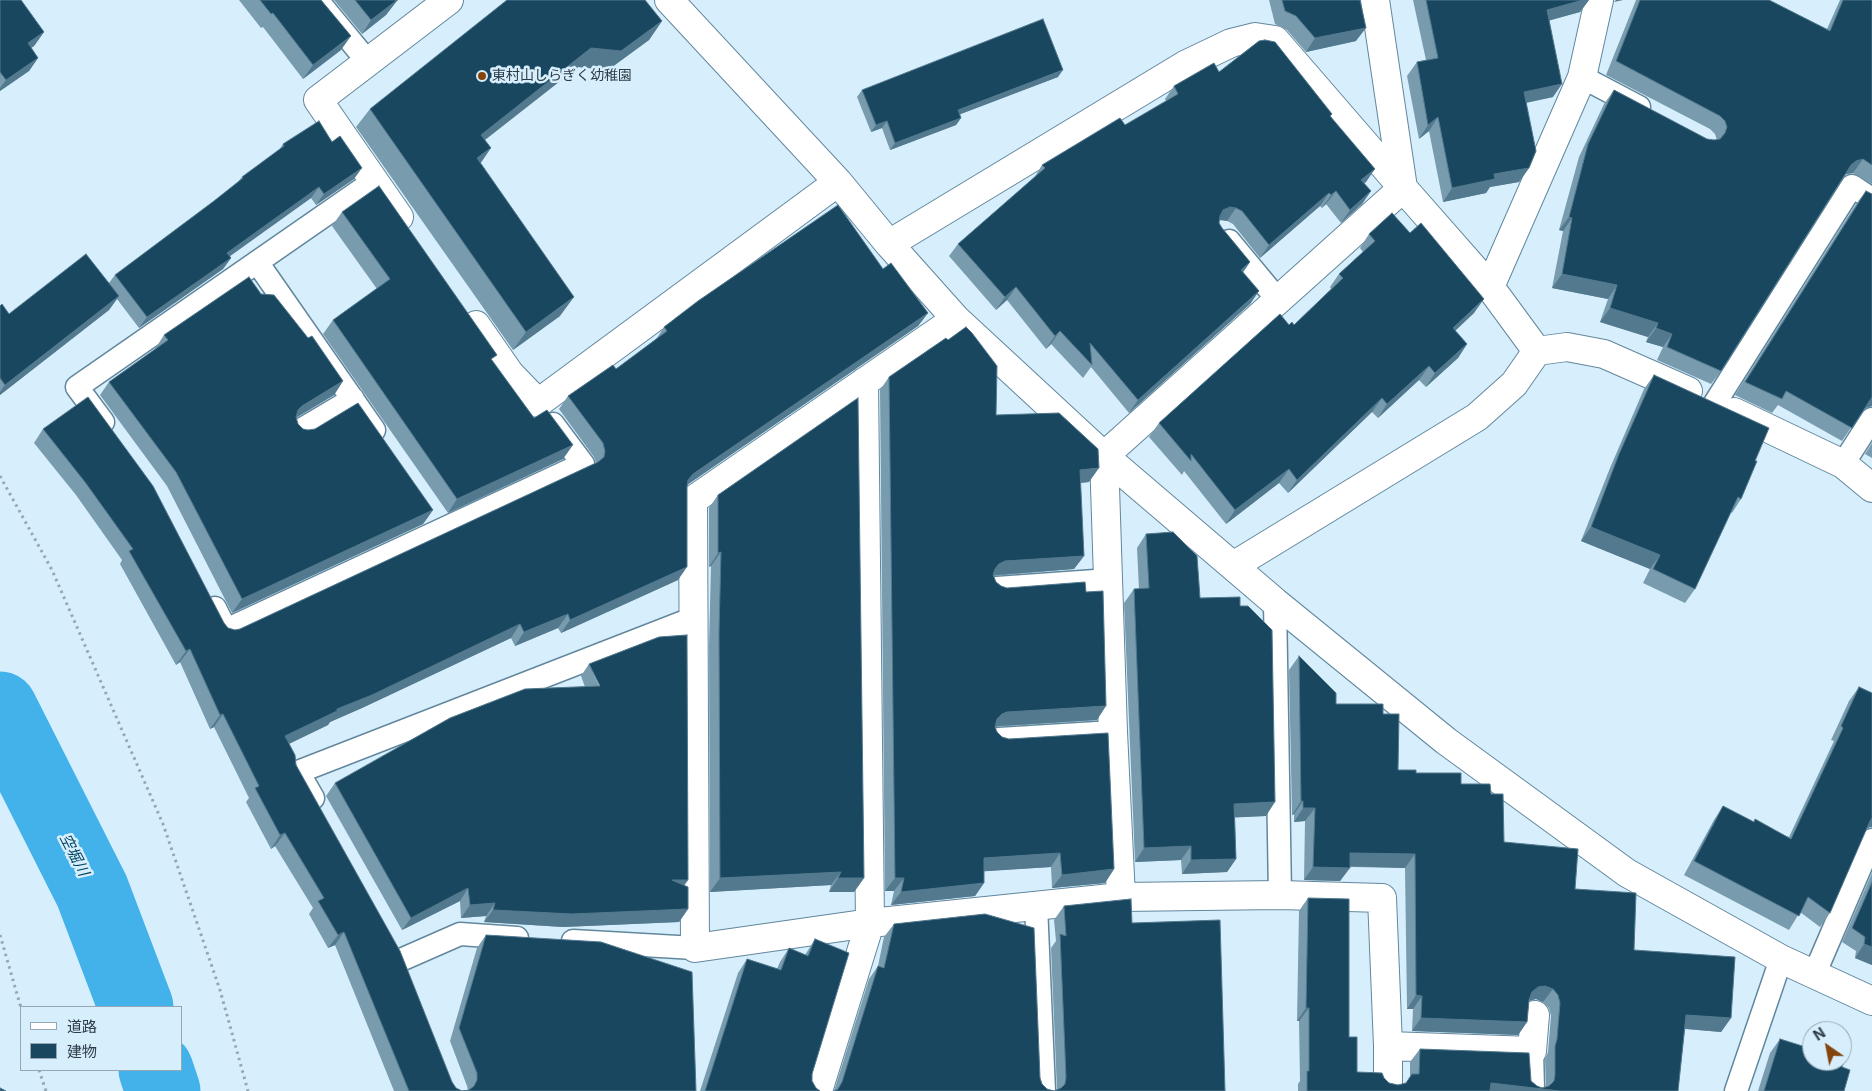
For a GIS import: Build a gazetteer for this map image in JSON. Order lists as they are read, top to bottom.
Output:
{
  "water": ["空堀川"],
  "places": ["東村山しらぎく幼稚園"],
  "legend": ["道路", "建物"],
  "north": "top left"
}
